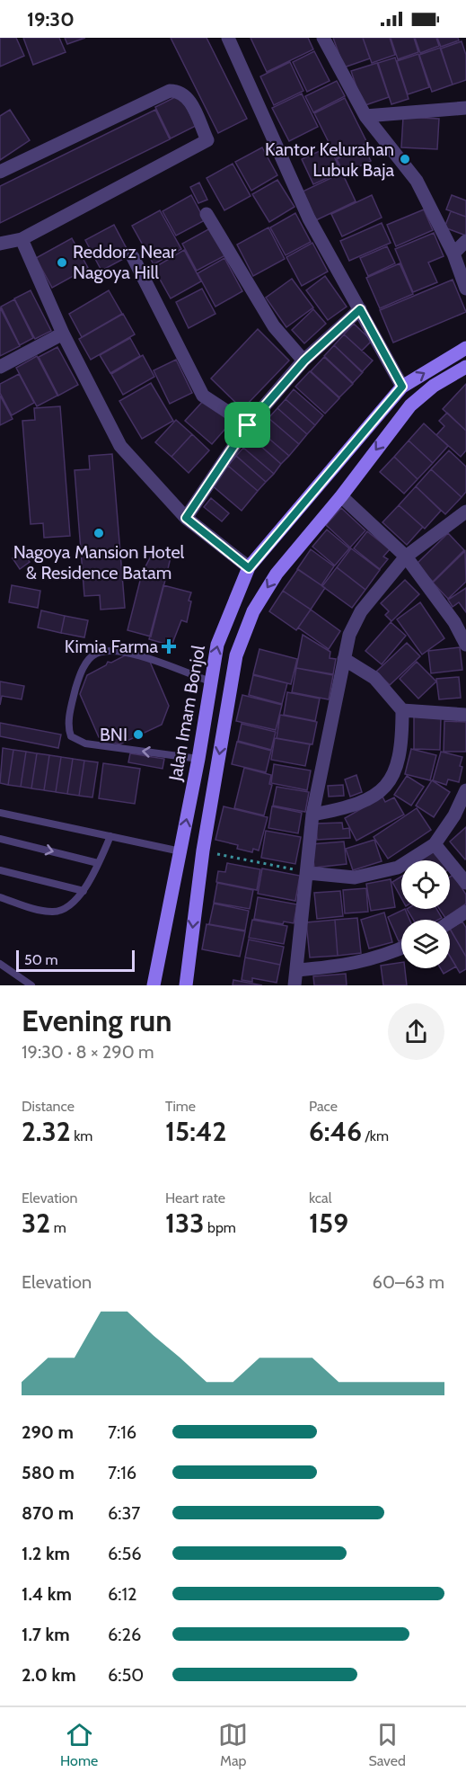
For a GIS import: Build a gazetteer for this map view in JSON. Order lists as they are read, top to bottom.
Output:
{
  "streets": {
    "main road": ["Jalan Imam Bonjol"]
  },
  "places": {
    "other": [
      "Kantor Kelurahan Lubuk Baja",
      "Reddorz Near Nagoya Hill",
      "Nagoya Mansion Hotel & Residence Batam",
      "BNI"
    ],
    "health": ["Kimia Farma"]
  },
  "scale_bar": "50 m",
  "page": {
    "status": "19:30",
    "scale": "50 m",
    "heading": ["Evening run", "19:30 · 8 × 290 m"],
    "stats": [
      ["Distance", "2.32 km"],
      ["Time", "15:42"],
      ["Pace", "6:46 /km"],
      ["Elevation", "32 m"],
      ["Heart rate", "133 bpm"],
      ["kcal", "159"]
    ],
    "chart": ["Elevation", "60–63 m"],
    "list": [
      {
        "name": "290 m",
        "note": "7:16"
      },
      {
        "name": "580 m",
        "note": "7:16"
      },
      {
        "name": "870 m",
        "note": "6:37"
      },
      {
        "name": "1.2 km",
        "note": "6:56"
      },
      {
        "name": "1.4 km",
        "note": "6:12"
      },
      {
        "name": "1.7 km",
        "note": "6:26"
      },
      {
        "name": "2.0 km",
        "note": "6:50"
      }
    ],
    "tabs": ["Home", "Map", "Saved"]
  }
}
